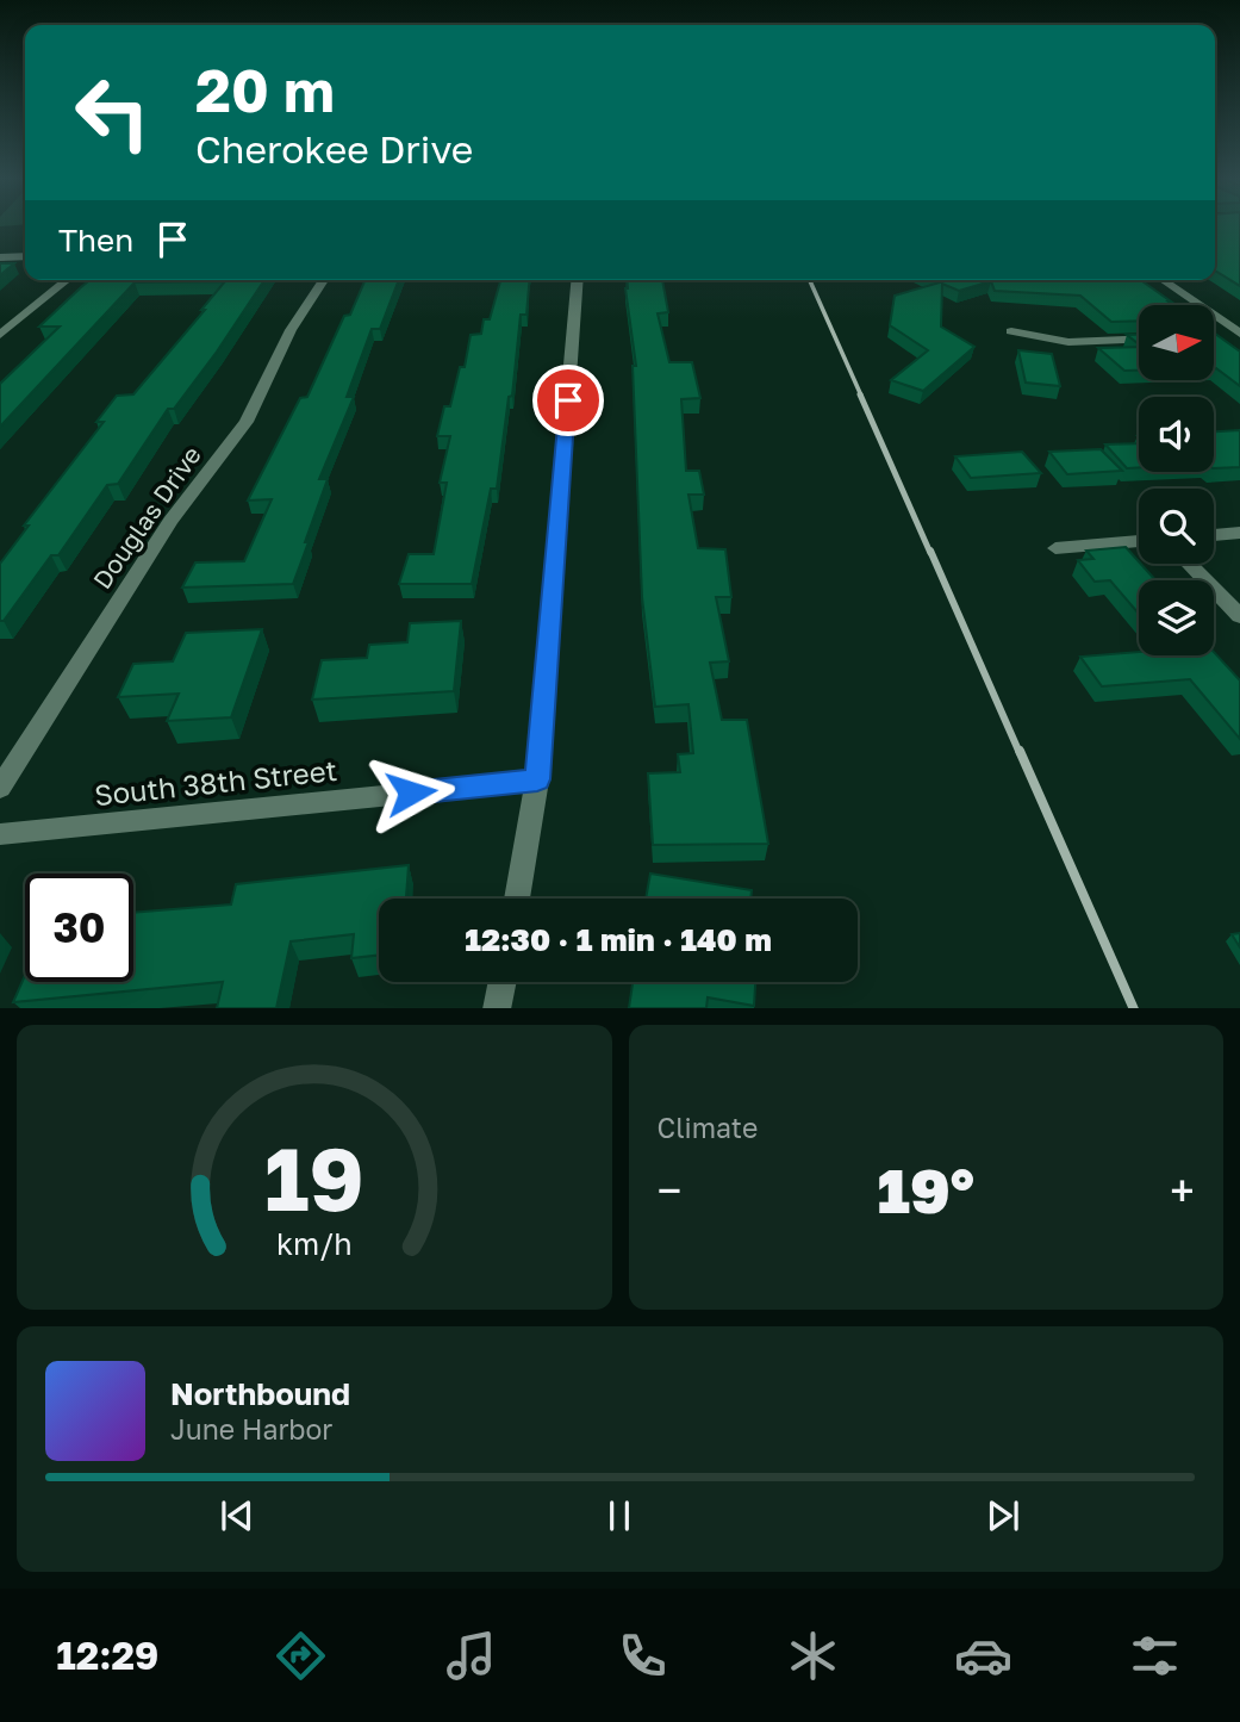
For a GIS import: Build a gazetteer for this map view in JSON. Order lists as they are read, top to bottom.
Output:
{
  "streets": {
    "street": ["Douglas Drive", "South 38th Street"]
  },
  "north": "right",
  "page": {
    "turn": ["20 m", "Cherokee Drive"],
    "then": "Then",
    "limit": "30",
    "trip": "12:30 · 1 min · 140 m",
    "tile": "Climate",
    "heat": ["−", "19°", "+"],
    "song": ["Northbound", "June Harbor"],
    "tabs": "12:29",
    "gauge": ["19", "km/h"]
  }
}
